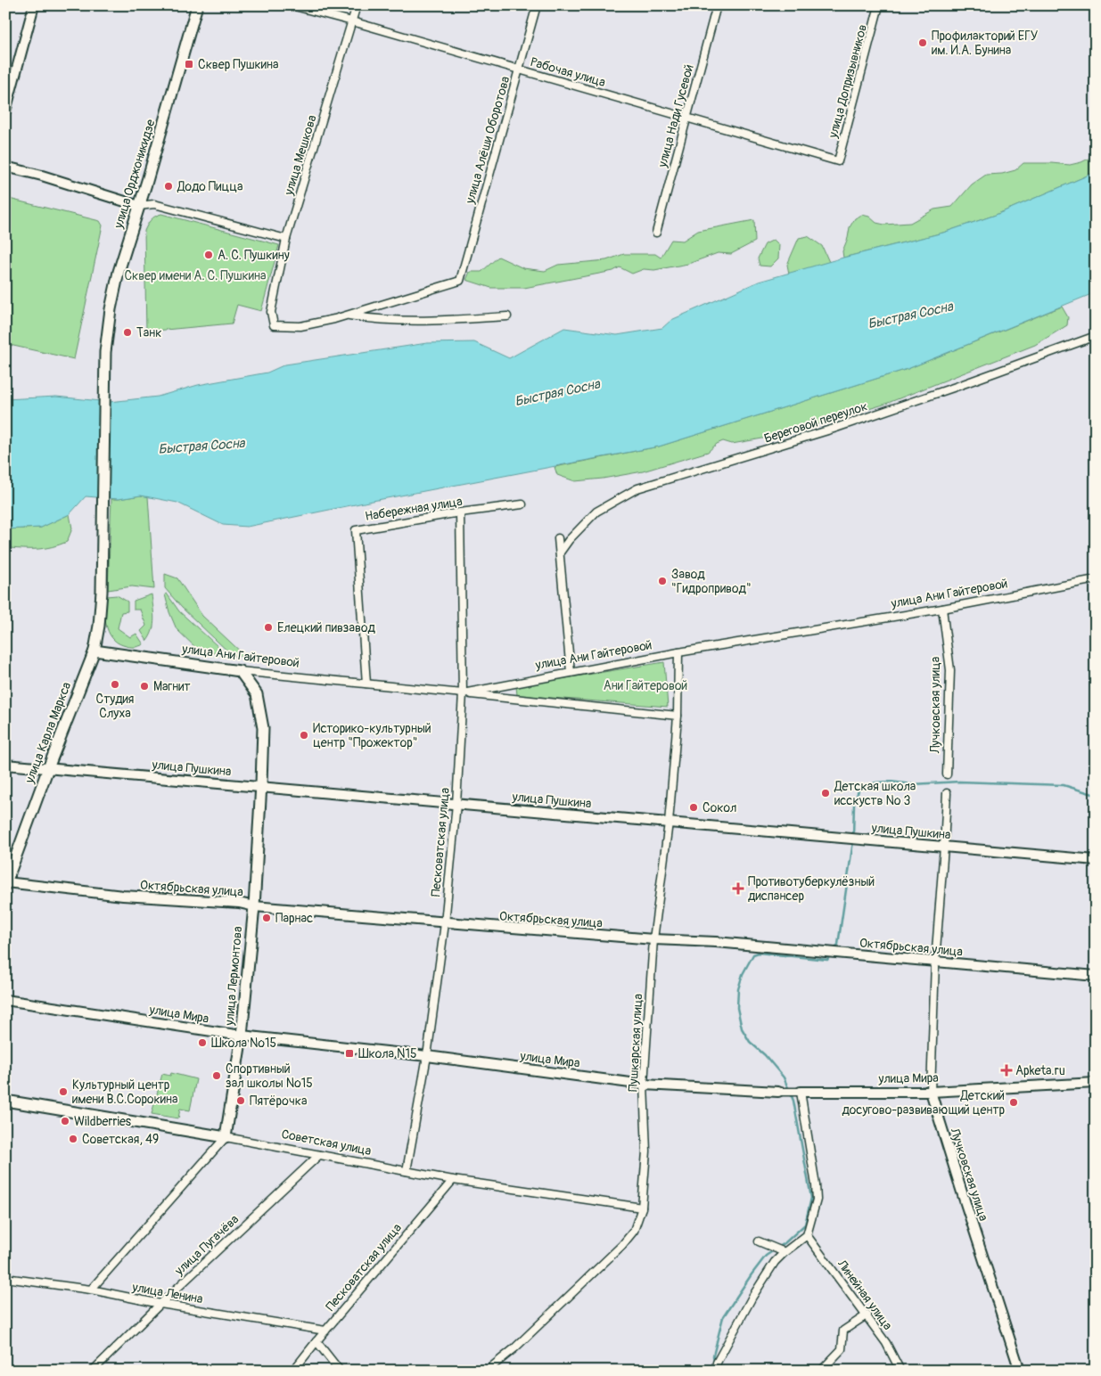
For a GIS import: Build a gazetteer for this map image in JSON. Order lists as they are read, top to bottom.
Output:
{
  "streets": {
    "main road": [
      "улица Орджоникидзе",
      "улица Ани Гайтеровой",
      "улица Карла Маркса",
      "улица Лермонтова",
      "Советская улица"
    ],
    "street": [
      "Рабочая улица",
      "улица Допризывников",
      "улица Нади Гусевой",
      "улица Алёши Оборотова",
      "улица Мешкова",
      "Береговой переулок",
      "Набережная улица",
      "Лучковская улица",
      "улица Пушкина",
      "Песковатская улица",
      "Октябрьская улица",
      "улица Мира",
      "Пушкарская улица",
      "улица Пугачёва",
      "улица Ленина",
      "Линейная улица"
    ]
  },
  "crossings": [
    ["Рабочая улица", "улица Допризывников"],
    ["Рабочая улица", "улица Нади Гусевой"],
    ["Рабочая улица", "улица Алёши Оборотова"],
    ["Рабочая улица", "улица Мешкова"],
    ["улица Алёши Оборотова", "улица Мешкова"],
    ["улица Орджоникидзе", "улица Карла Маркса"],
    ["Набережная улица", "улица Ани Гайтеровой"],
    ["Набережная улица", "Песковатская улица"],
    ["улица Ани Гайтеровой", "Лучковская улица"],
    ["улица Ани Гайтеровой", "улица Карла Маркса"],
    ["улица Ани Гайтеровой", "Песковатская улица"],
    ["улица Ани Гайтеровой", "улица Лермонтова"],
    ["улица Ани Гайтеровой", "Пушкарская улица"],
    ["Лучковская улица", "улица Пушкина"],
    ["Лучковская улица", "Октябрьская улица"],
    ["Лучковская улица", "улица Мира"],
    ["улица Карла Маркса", "улица Пушкина"],
    ["улица Карла Маркса", "Октябрьская улица"],
    ["улица Пушкина", "Песковатская улица"],
    ["улица Пушкина", "улица Лермонтова"],
    ["улица Пушкина", "Пушкарская улица"],
    ["Песковатская улица", "Октябрьская улица"],
    ["Песковатская улица", "улица Мира"],
    ["Песковатская улица", "Советская улица"],
    ["Песковатская улица", "улица Ленина"],
    ["Октябрьская улица", "улица Лермонтова"],
    ["Октябрьская улица", "Пушкарская улица"],
    ["улица Лермонтова", "улица Мира"],
    ["улица Лермонтова", "Советская улица"],
    ["улица Мира", "Пушкарская улица"],
    ["Пушкарская улица", "Советская улица"],
    ["Советская улица", "улица Пугачёва"],
    ["улица Пугачёва", "улица Ленина"]
  ],
  "water": ["Быстрая Сосна"],
  "parks": ["Сквер имени А. С. Пушкина", "Ани Гайтеровой"],
  "places": {
    "other": [
      "Профилакторий ЕГУ им. И.А. Бунина",
      "Додо Пицца",
      "А. С. Пушкину",
      "Танк",
      "Завод \"Гидропривод\"",
      "Елецкий пивзавод",
      "Студия Слуха",
      "Магнит",
      "Историко-культурный центр \"Прожектор\"",
      "Детская школа исскуств № 3",
      "Сокол",
      "Парнас",
      "Школа №15",
      "Спортивный зал школы №15",
      "Культурный центр имени В.С.Сорокина",
      "Пятёрочка",
      "Детский досугово-развивающий центр",
      "Wildberries",
      "Советская, 49"
    ],
    "transit": ["Сквер Пушкина", "Школа N15"],
    "health": ["Противотуберкулёзный диспансер", "Apketa.ru"]
  }
}
